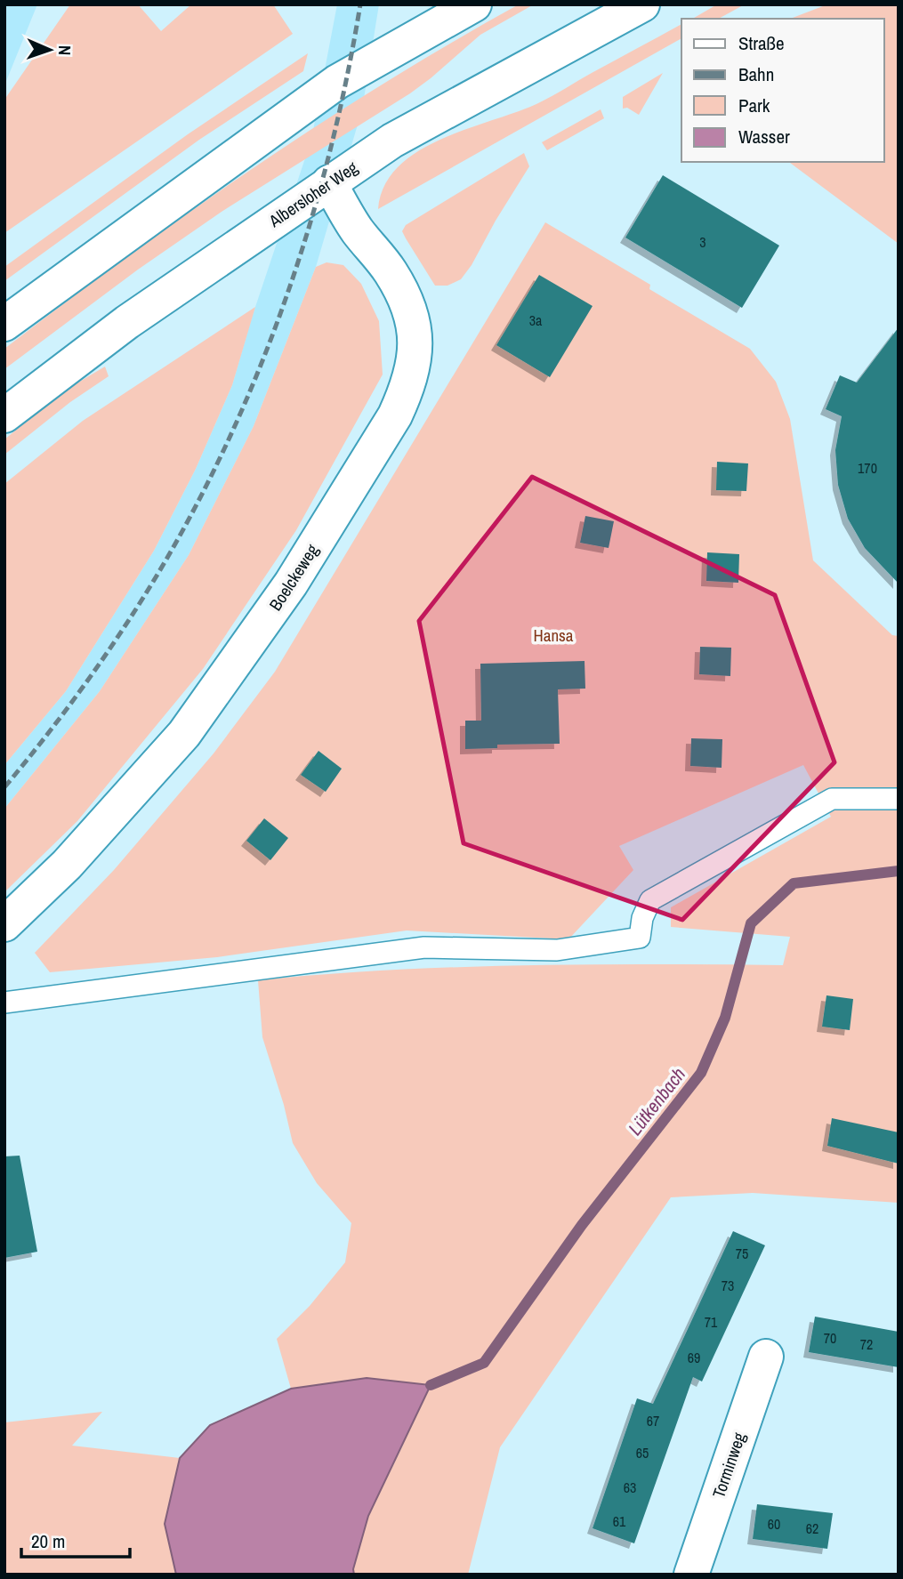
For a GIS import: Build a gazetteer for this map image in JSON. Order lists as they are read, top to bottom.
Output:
{
  "streets": {
    "main road": ["Albersloher Weg", "Boelckeweg", "Torminweg"]
  },
  "crossings": [
    ["Albersloher Weg", "Boelckeweg"]
  ],
  "water": ["Lütkenbach"],
  "parks": ["Hansa"],
  "house_numbers": [
    "3",
    "3a",
    "170",
    "75",
    "73",
    "71",
    "70",
    "72",
    "69",
    "67",
    "65",
    "63",
    "61",
    "60",
    "62"
  ],
  "legend": [
    "Straße",
    "Bahn",
    "Park",
    "Wasser"
  ],
  "scale_bar": "20 m",
  "north": "right"
}
